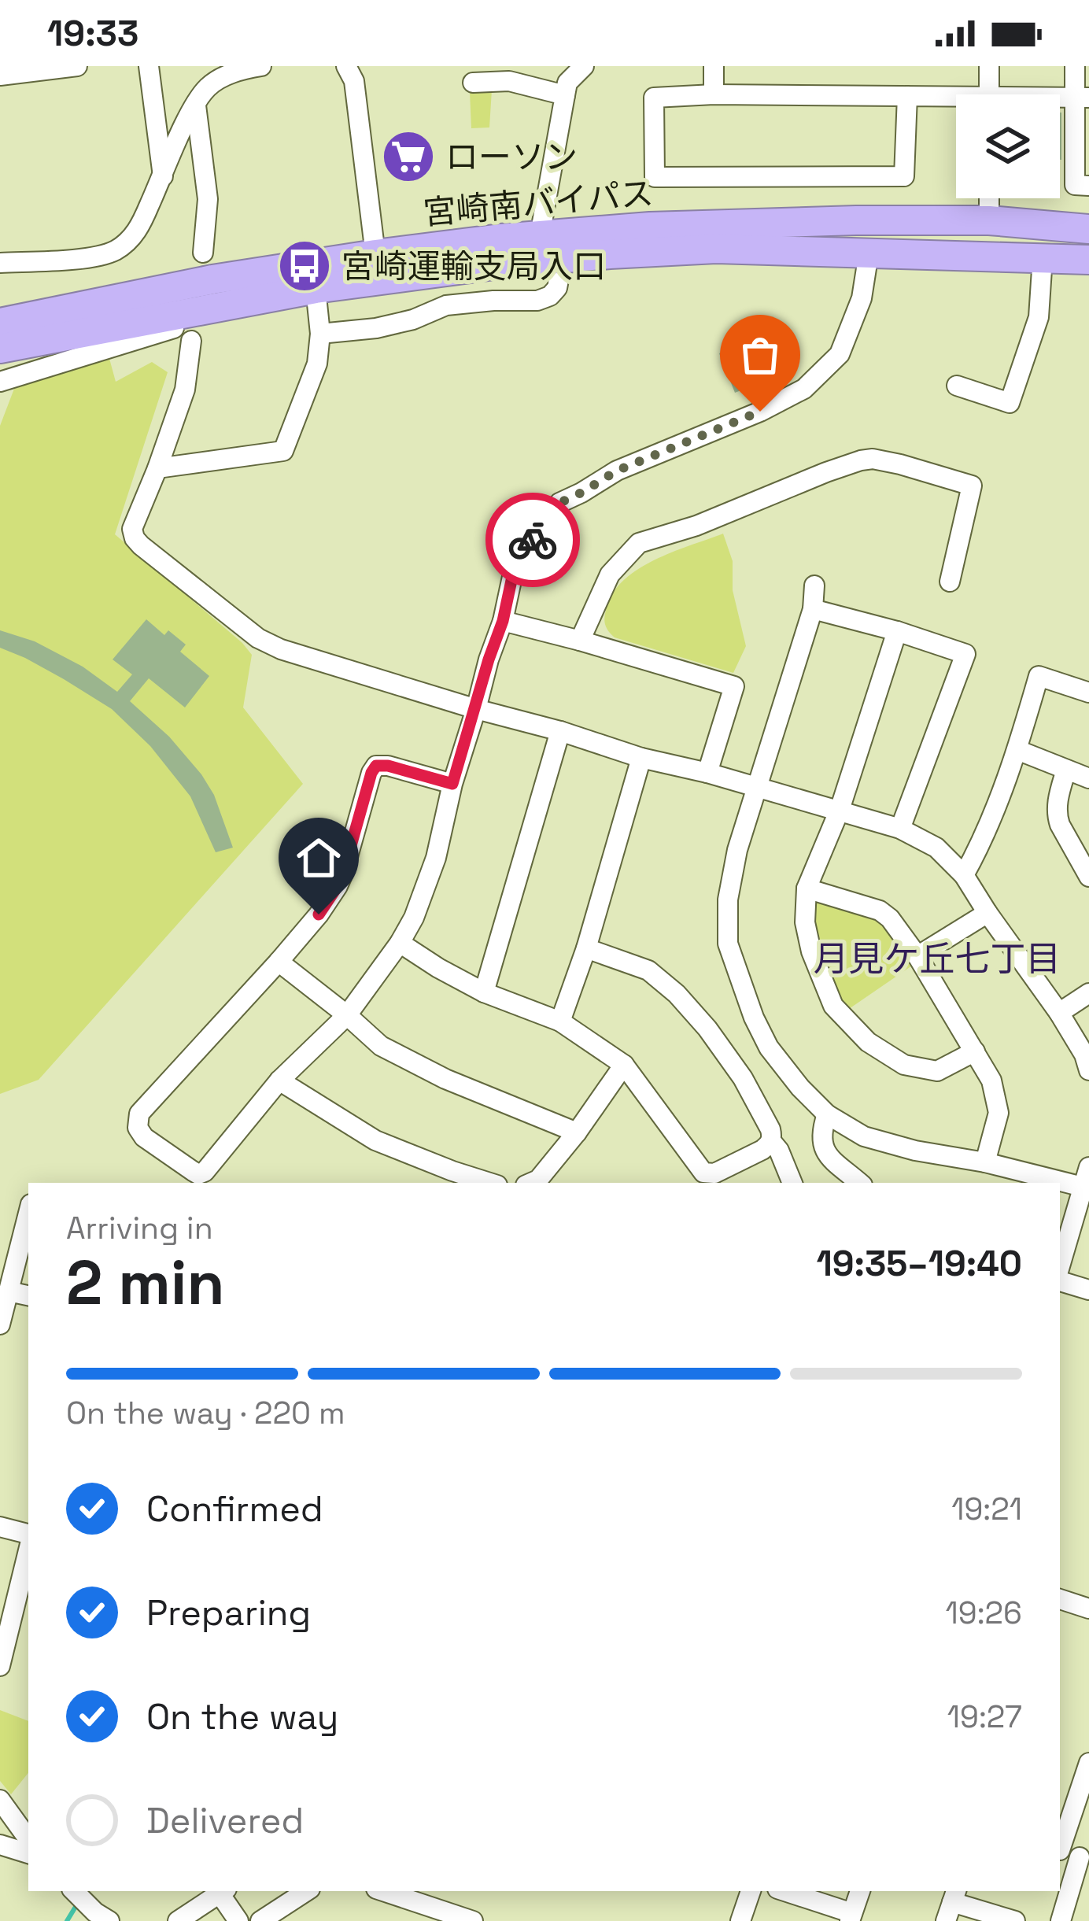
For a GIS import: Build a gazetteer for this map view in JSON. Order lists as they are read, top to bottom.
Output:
{
  "streets": {
    "highway": ["宮崎南バイパス"]
  },
  "districts": ["月見ケ丘七丁目"],
  "places": {
    "supermarket": ["ローソン"],
    "bus stop": ["宮崎運輸支局入口"]
  },
  "page": {
    "status": "19:33",
    "heading": ["2 min", "Arriving in", "19:35–19:40"],
    "bar": "On the way · 220 m",
    "list": [
      ["Confirmed", "19:21"],
      ["Preparing", "19:26"],
      ["On the way", "19:27"],
      "Delivered"
    ]
  }
}
